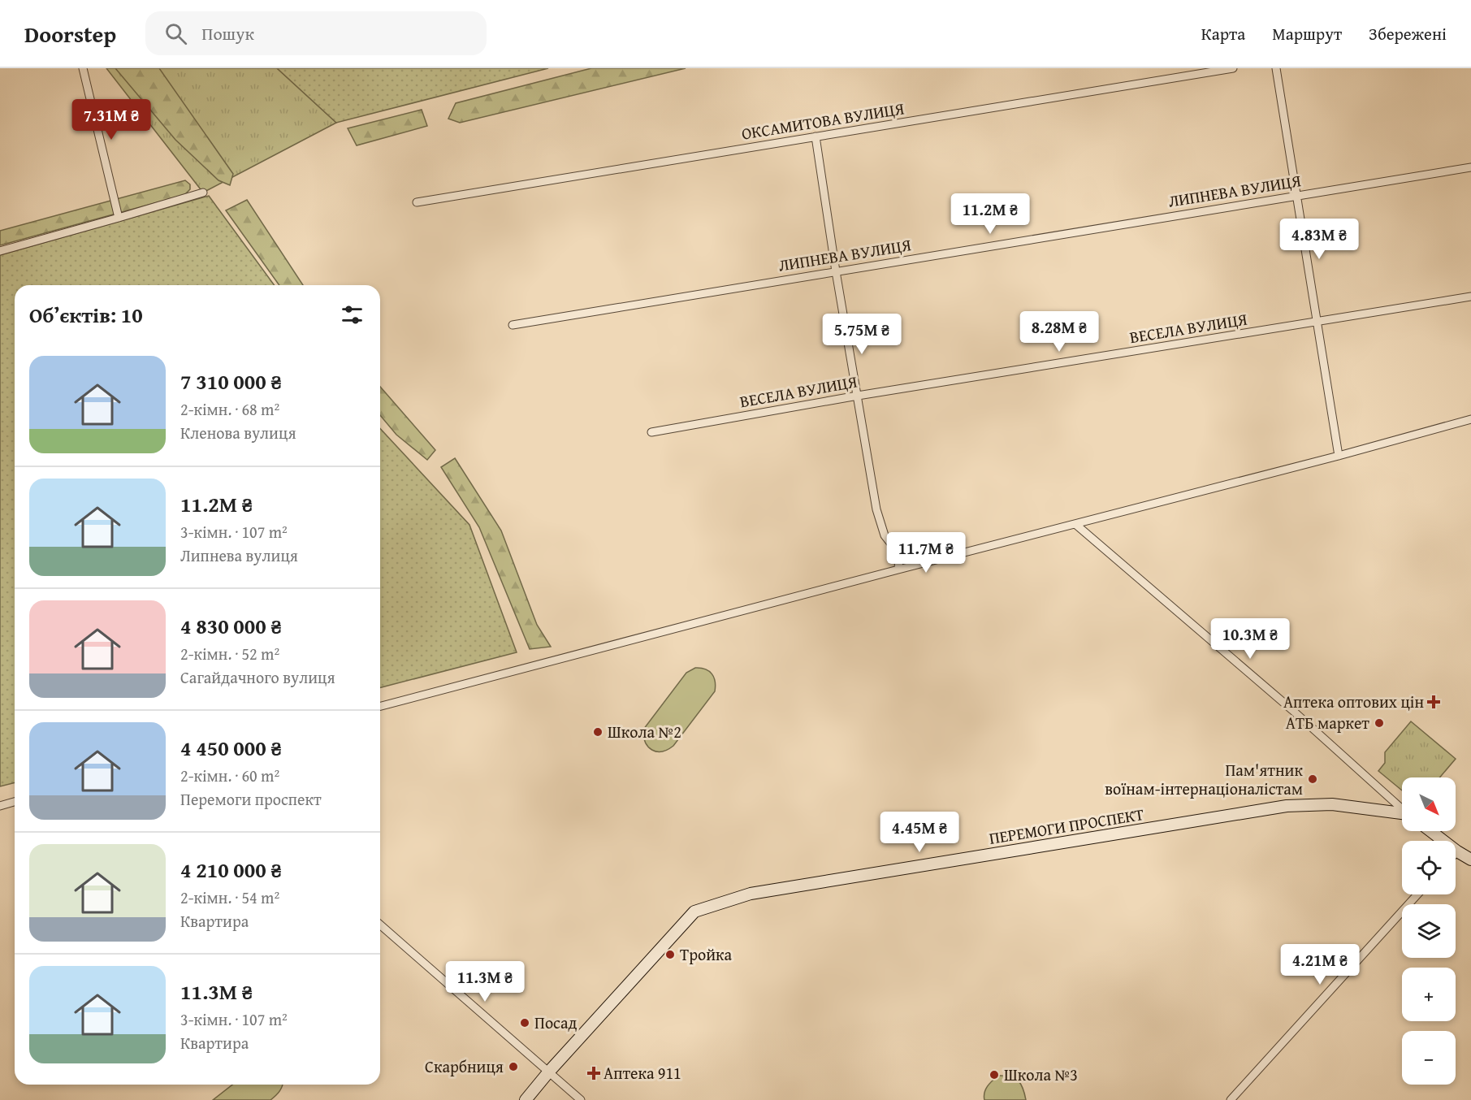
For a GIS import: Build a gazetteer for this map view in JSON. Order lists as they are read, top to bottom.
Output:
{
  "streets": {
    "street": [
      "ОКСАМИТОВА ВУЛИЦЯ",
      "ЛИПНЕВА ВУЛИЦЯ",
      "ВЕСЕЛА ВУЛИЦЯ",
      "ПЕРЕМОГИ ПРОСПЕКТ"
    ]
  },
  "places": {
    "health": ["Аптека оптових цін", "Аптека 911"],
    "other": [
      "АТБ маркет",
      "Школа №2",
      "Пам'ятник воїнам-інтернаціоналістам",
      "Тройка",
      "Посад",
      "Скарбниця",
      "Школа №3"
    ]
  },
  "north": "bottom right",
  "page": {
    "header": "Doorstep",
    "search": "Пошук",
    "nav": ["Карта", "Маршрут", "Збережені"],
    "price": [
      "7.31M ₴",
      "11.2M ₴",
      "4.83M ₴",
      "8.28M ₴",
      "5.75M ₴",
      "11.7M ₴",
      "10.3M ₴",
      "4.45M ₴",
      "4.21M ₴",
      "11.3M ₴"
    ],
    "heading": "Об’єктів: 10",
    "list": [
      {
        "name": "7 310 000 ₴",
        "note": "2-кімн. · 68 m² · Кленова вулиця"
      },
      {
        "name": "11.2M ₴",
        "note": "3-кімн. · 107 m² · Липнева вулиця"
      },
      {
        "name": "4 830 000 ₴",
        "note": "2-кімн. · 52 m² · Сагайдачного вулиця"
      },
      {
        "name": "4 450 000 ₴",
        "note": "2-кімн. · 60 m² · Перемоги проспект"
      },
      {
        "name": "4 210 000 ₴",
        "note": "2-кімн. · 54 m² · Квартира"
      },
      {
        "name": "11.3M ₴",
        "note": "3-кімн. · 107 m² · Квартира"
      }
    ],
    "map_buttons": ["+", "−"]
  }
}
